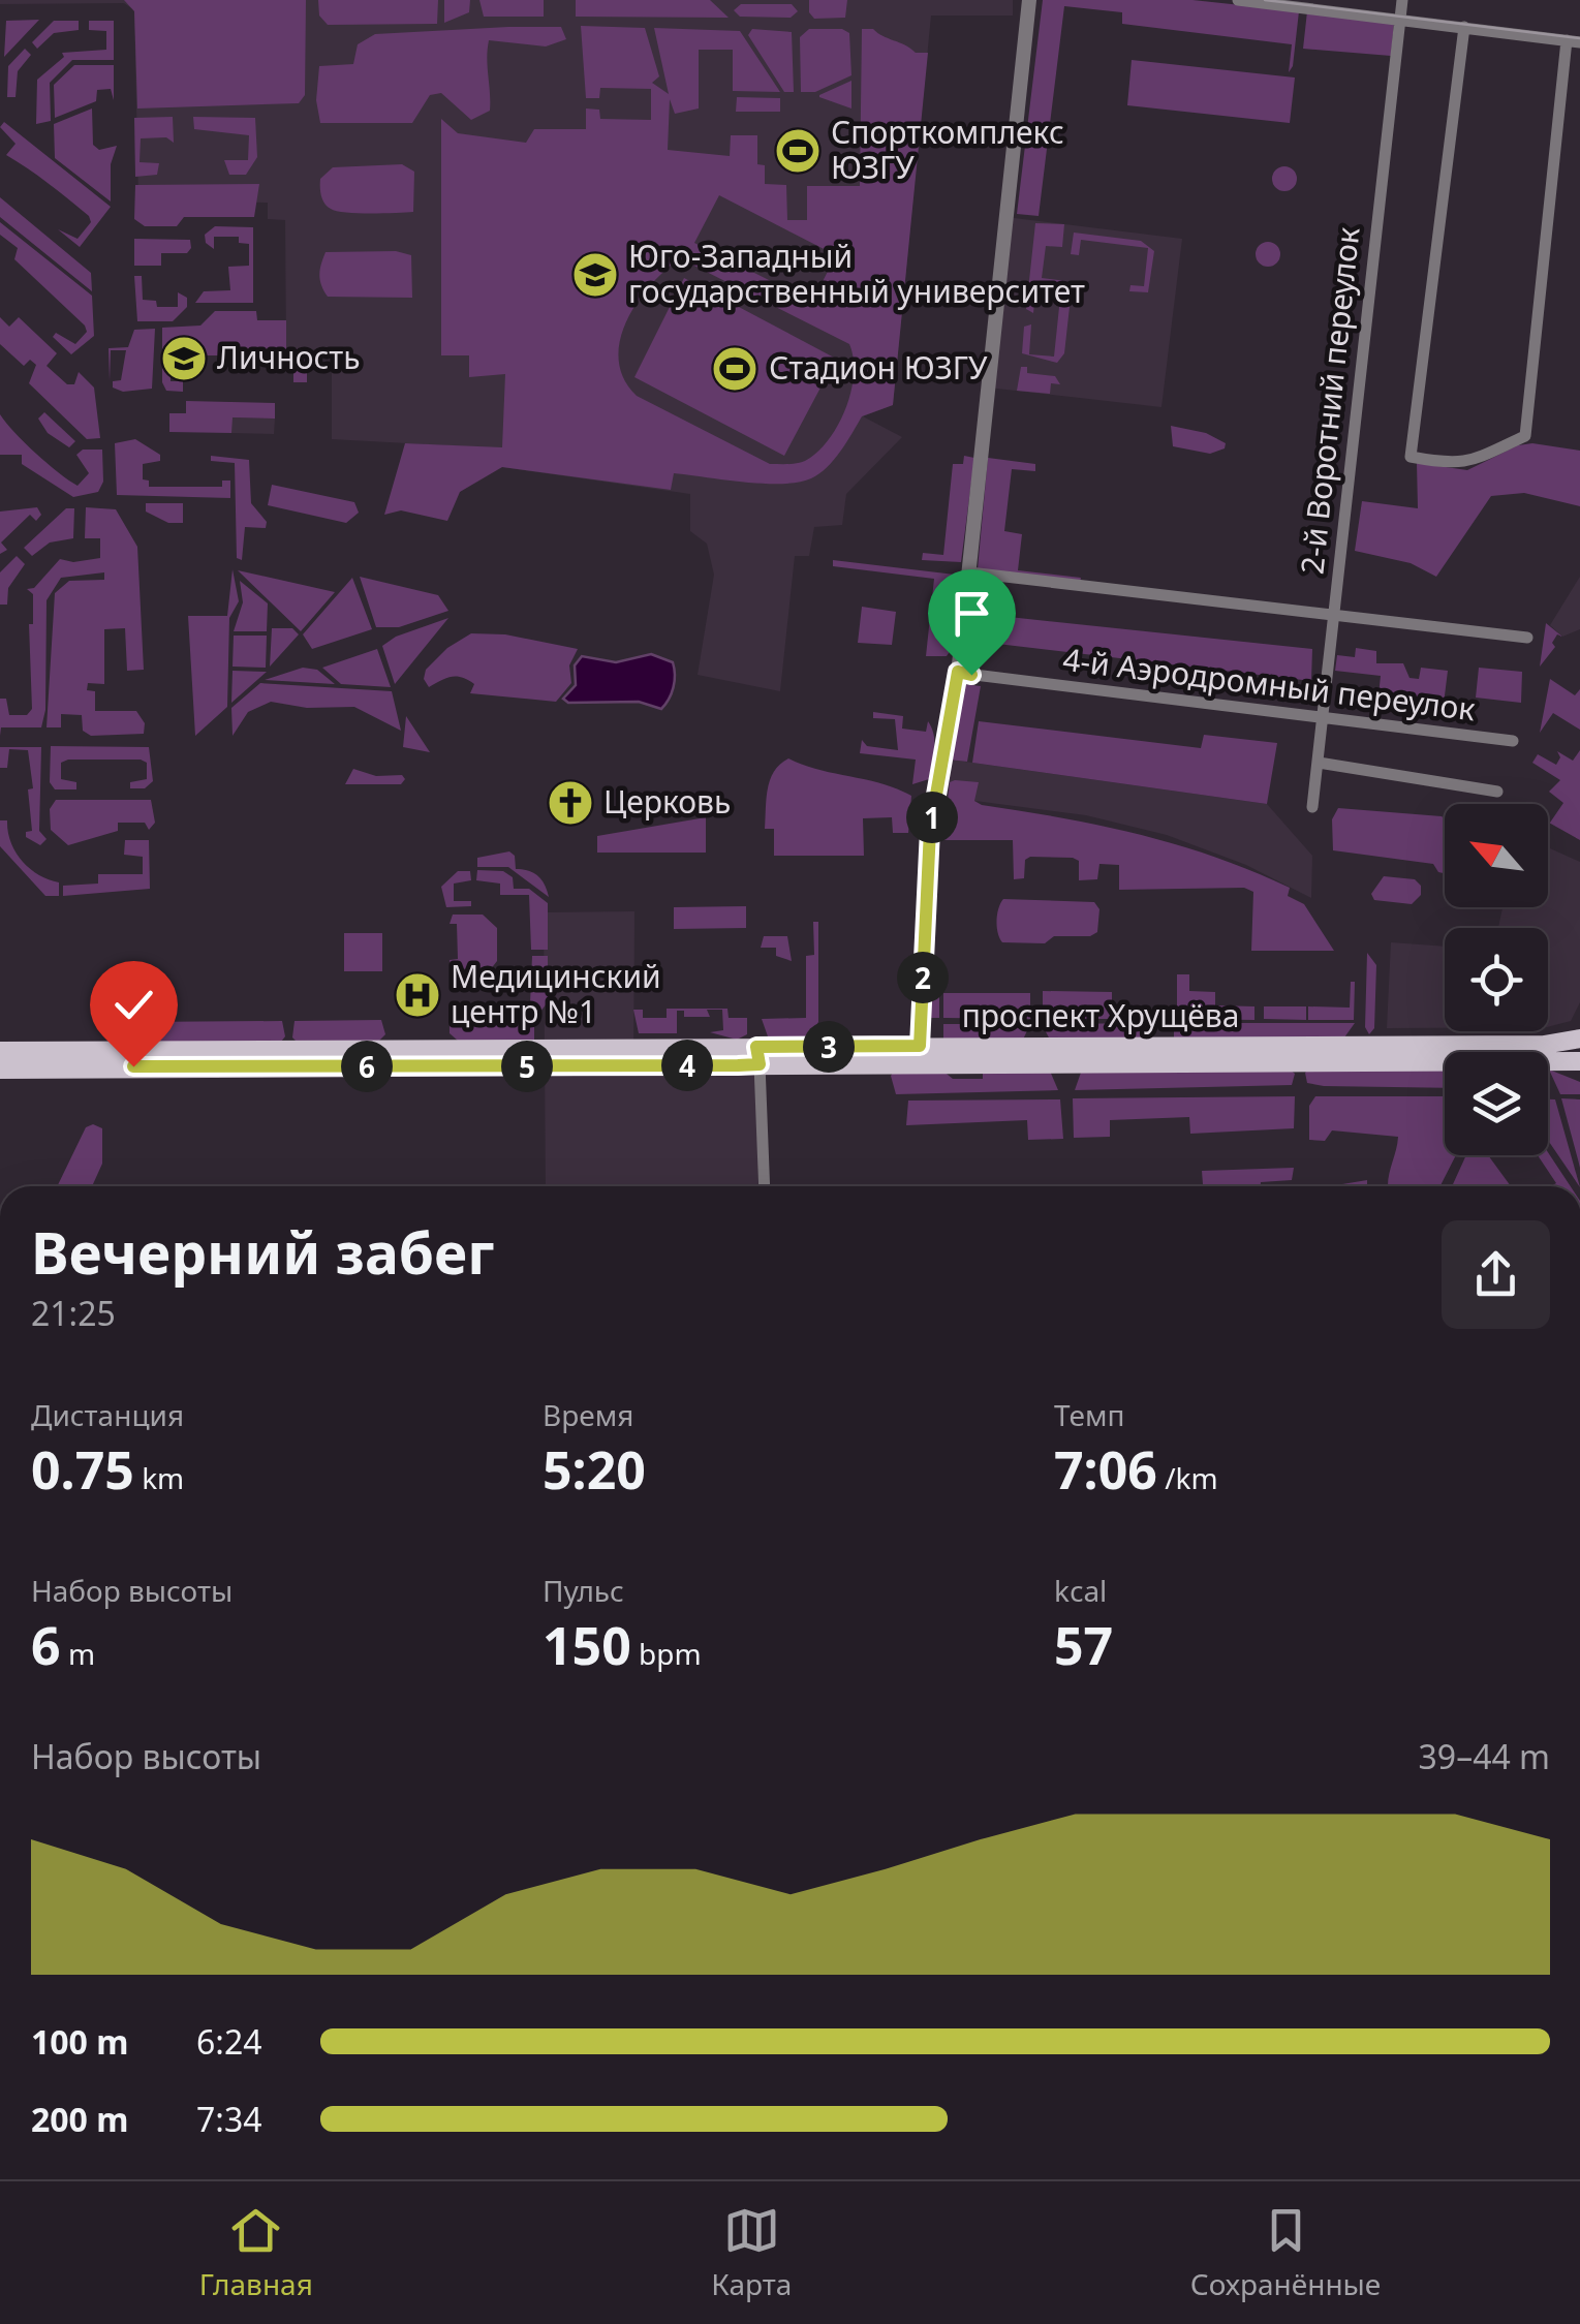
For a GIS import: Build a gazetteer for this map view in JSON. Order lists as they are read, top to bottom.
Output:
{
  "streets": {
    "main road": ["проспект Хрущёва"],
    "street": ["2-й Воротний переулок", "4-й Аэродромный переулок"]
  },
  "crossings": [
    ["2-й Воротний переулок", "4-й Аэродромный переулок"]
  ],
  "places": {
    "sports": ["Спорткомплекс ЮЗГУ", "Стадион ЮЗГУ"],
    "school or university": ["Юго-Западный государственный университет", "Личность"],
    "church": ["Церковь"],
    "hospital": ["Медицинский центр №1"]
  },
  "north": "top left",
  "page": {
    "pins": [
      "1",
      "2",
      "3",
      "4",
      "5",
      "6"
    ],
    "heading": ["Вечерний забег", "21:25"],
    "stats": [
      ["Дистанция", "0.75 km"],
      ["Время", "5:20"],
      ["Темп", "7:06 /km"],
      ["Набор высоты", "6 m"],
      ["Пульс", "150 bpm"],
      ["kcal", "57"]
    ],
    "chart": ["Набор высоты", "39–44 m"],
    "list": [
      {
        "name": "100 m",
        "note": "6:24"
      },
      {
        "name": "200 m",
        "note": "7:34"
      }
    ],
    "tabs": ["Главная", "Карта", "Сохранённые"]
  }
}
